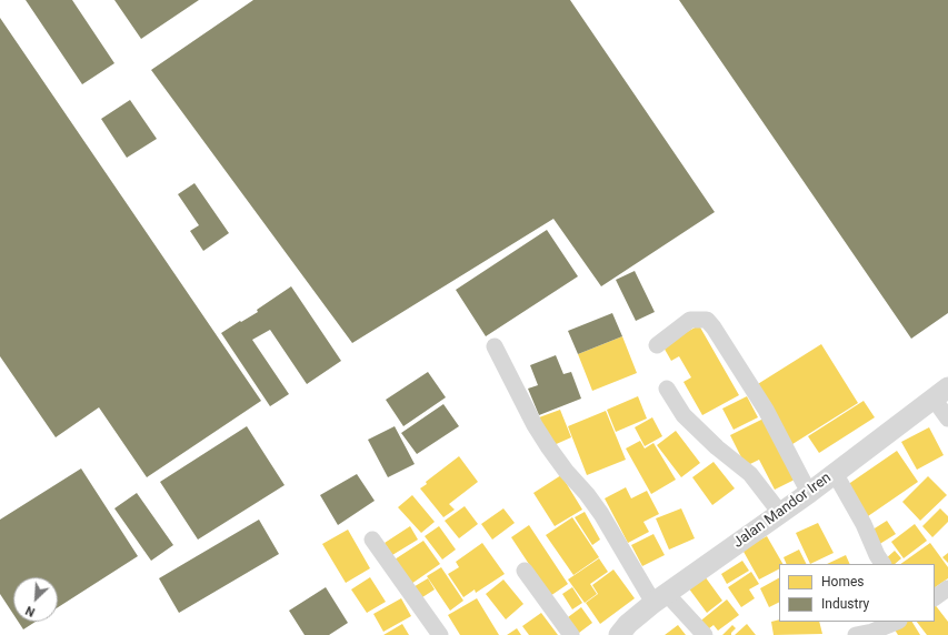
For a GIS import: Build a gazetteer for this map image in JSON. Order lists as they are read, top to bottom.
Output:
{
  "streets": {
    "street": ["Jalan Mandor Iren"]
  },
  "legend": ["Homes", "Industry"],
  "north": "bottom left"
}
